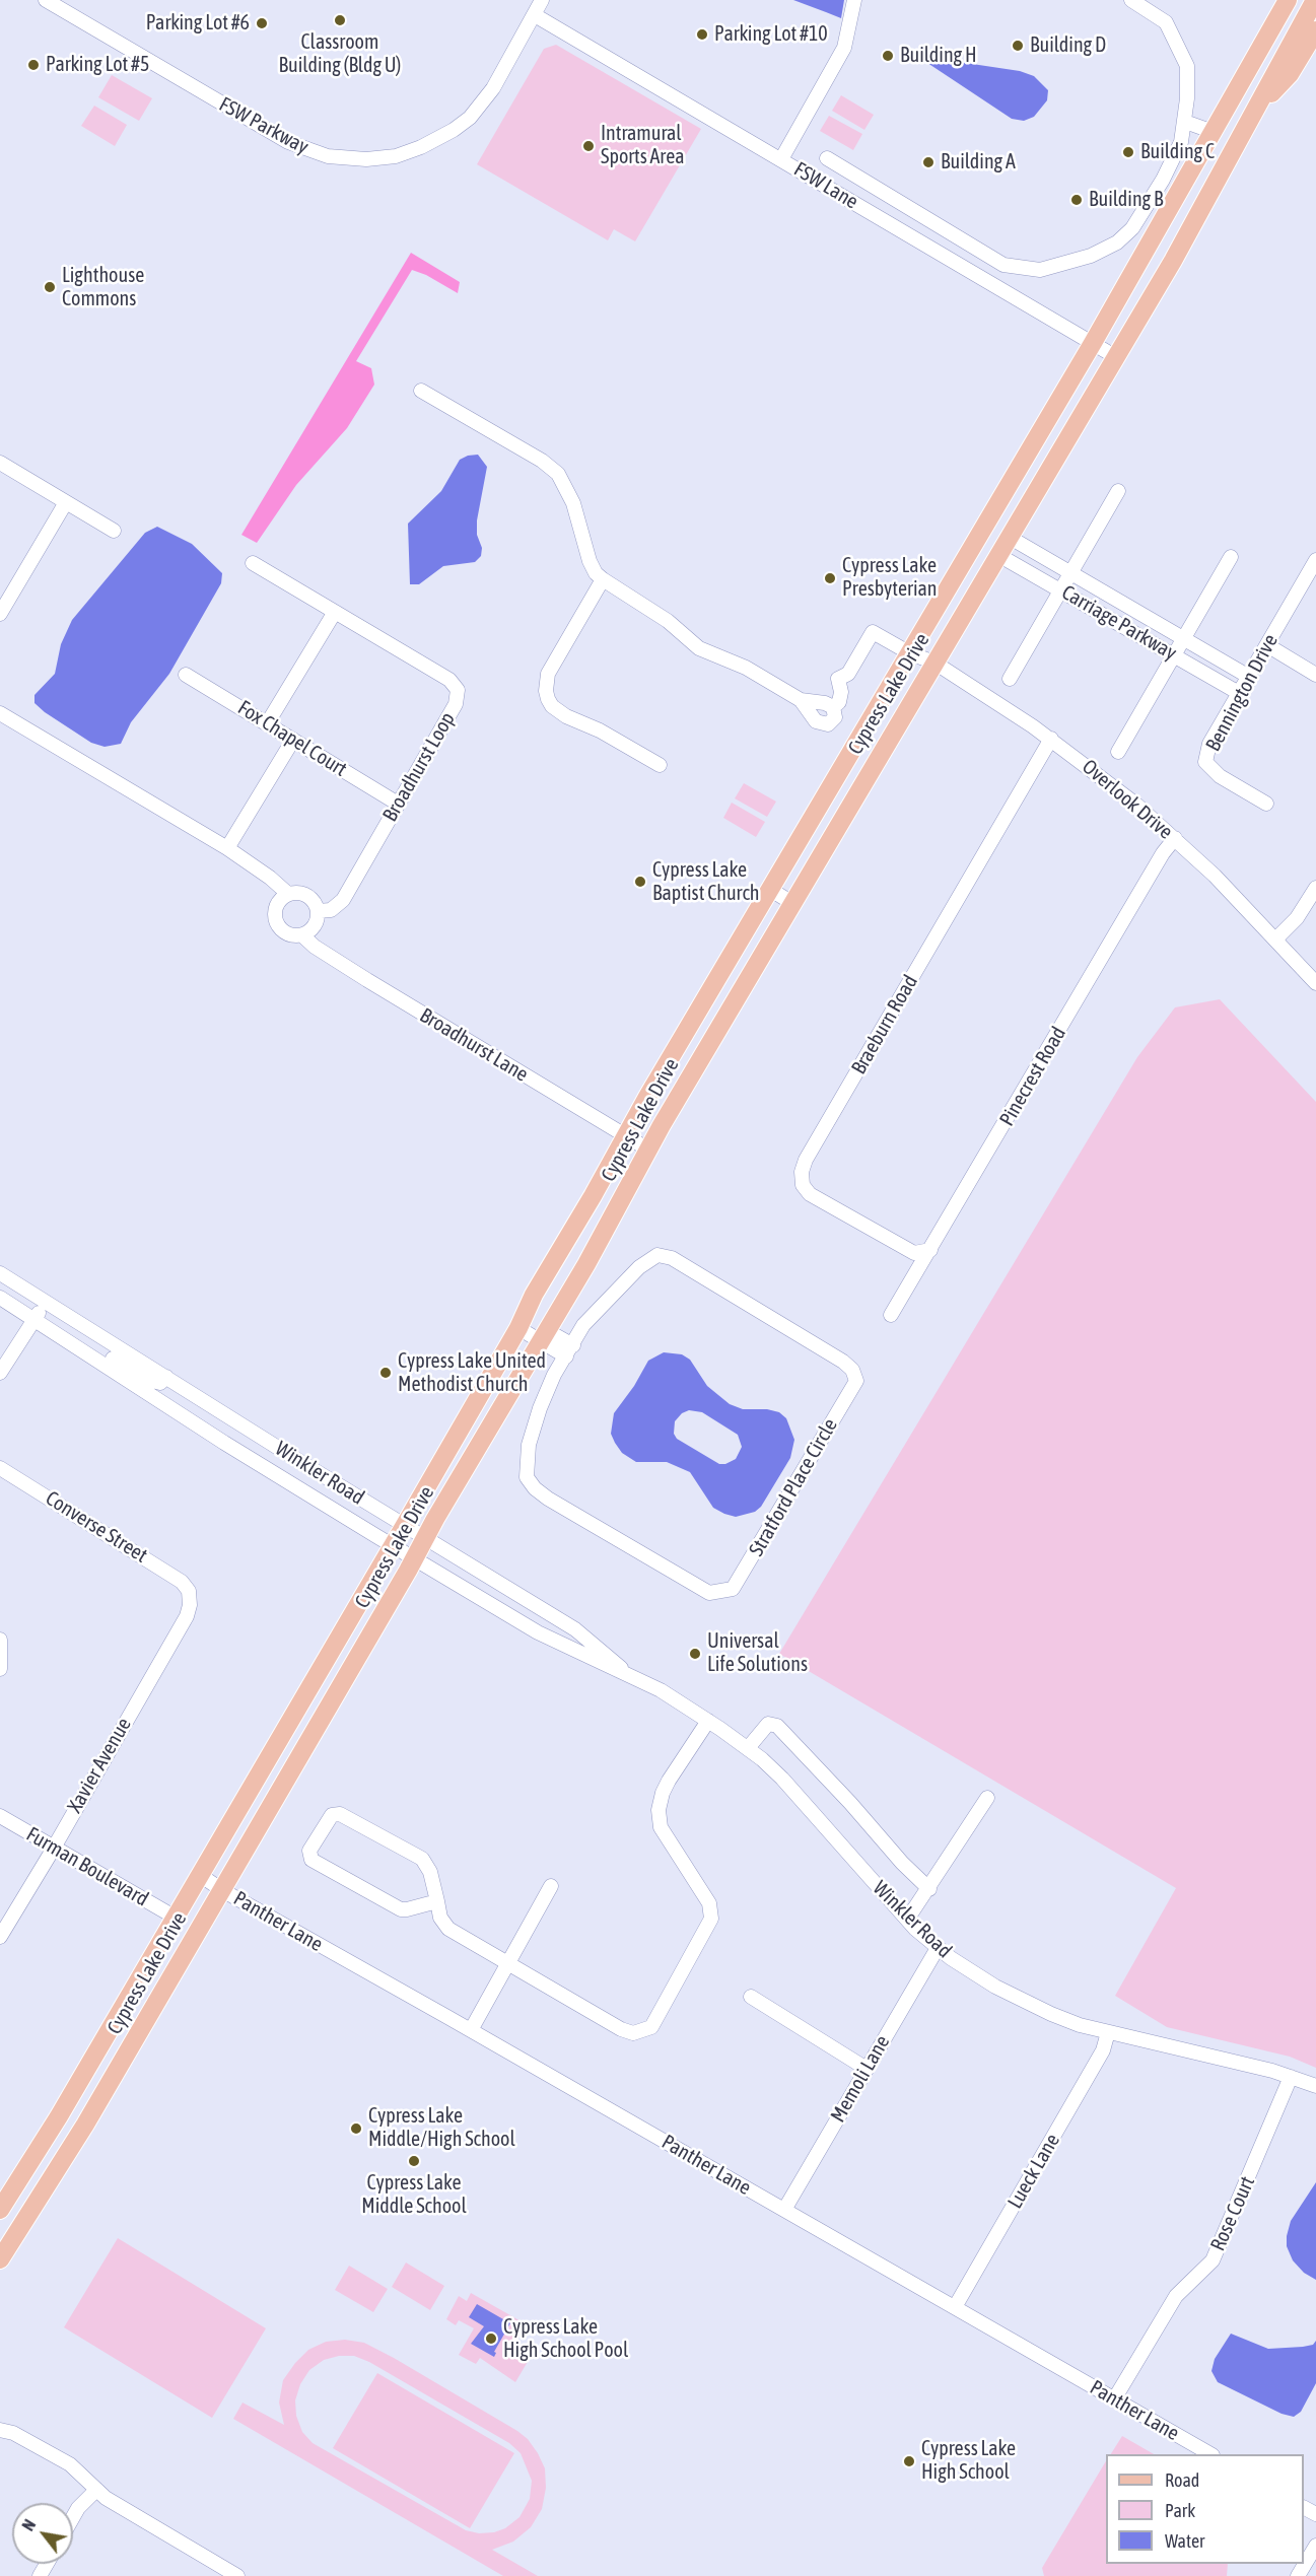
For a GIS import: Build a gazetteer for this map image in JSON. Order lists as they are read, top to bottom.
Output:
{
  "streets": {
    "main road": ["Cypress Lake Drive"],
    "street": [
      "FSW Parkway",
      "FSW Lane",
      "Carriage Parkway",
      "Bennington Drive",
      "Fox Chapel Court",
      "Broadhurst Loop",
      "Overlook Drive",
      "Braeburn Road",
      "Broadhurst Lane",
      "Pinecrest Road",
      "Winkler Road",
      "Stratford Place Circle",
      "Converse Street",
      "Xavier Avenue",
      "Furman Boulevard",
      "Panther Lane",
      "Memoli Lane",
      "Lueck Lane",
      "Rose Court"
    ]
  },
  "crossings": [
    ["FSW Parkway", "FSW Lane"],
    ["FSW Lane", "Cypress Lake Drive"],
    ["Carriage Parkway", "Bennington Drive"],
    ["Carriage Parkway", "Cypress Lake Drive"],
    ["Cypress Lake Drive", "Overlook Drive"],
    ["Cypress Lake Drive", "Broadhurst Lane"],
    ["Cypress Lake Drive", "Winkler Road"],
    ["Cypress Lake Drive", "Furman Boulevard"],
    ["Cypress Lake Drive", "Panther Lane"],
    ["Fox Chapel Court", "Broadhurst Loop"],
    ["Broadhurst Loop", "Broadhurst Lane"],
    ["Overlook Drive", "Braeburn Road"],
    ["Overlook Drive", "Pinecrest Road"],
    ["Braeburn Road", "Pinecrest Road"],
    ["Winkler Road", "Memoli Lane"],
    ["Winkler Road", "Lueck Lane"],
    ["Winkler Road", "Rose Court"],
    ["Converse Street", "Xavier Avenue"],
    ["Xavier Avenue", "Furman Boulevard"],
    ["Panther Lane", "Memoli Lane"],
    ["Panther Lane", "Lueck Lane"],
    ["Panther Lane", "Rose Court"]
  ],
  "places": [
    "Classroom Building (Bldg U)",
    "Parking Lot #6",
    "Parking Lot #10",
    "Building D",
    "Building H",
    "Parking Lot #5",
    "Intramural Sports Area",
    "Building C",
    "Building A",
    "Building B",
    "Lighthouse Commons",
    "Cypress Lake Presbyterian",
    "Cypress Lake Baptist Church",
    "Cypress Lake United Methodist Church",
    "Universal Life Solutions",
    "Cypress Lake Middle/High School",
    "Cypress Lake Middle School",
    "Cypress Lake High School Pool",
    "Cypress Lake High School"
  ],
  "legend": ["Road", "Park", "Water"],
  "north": "top left"
}
